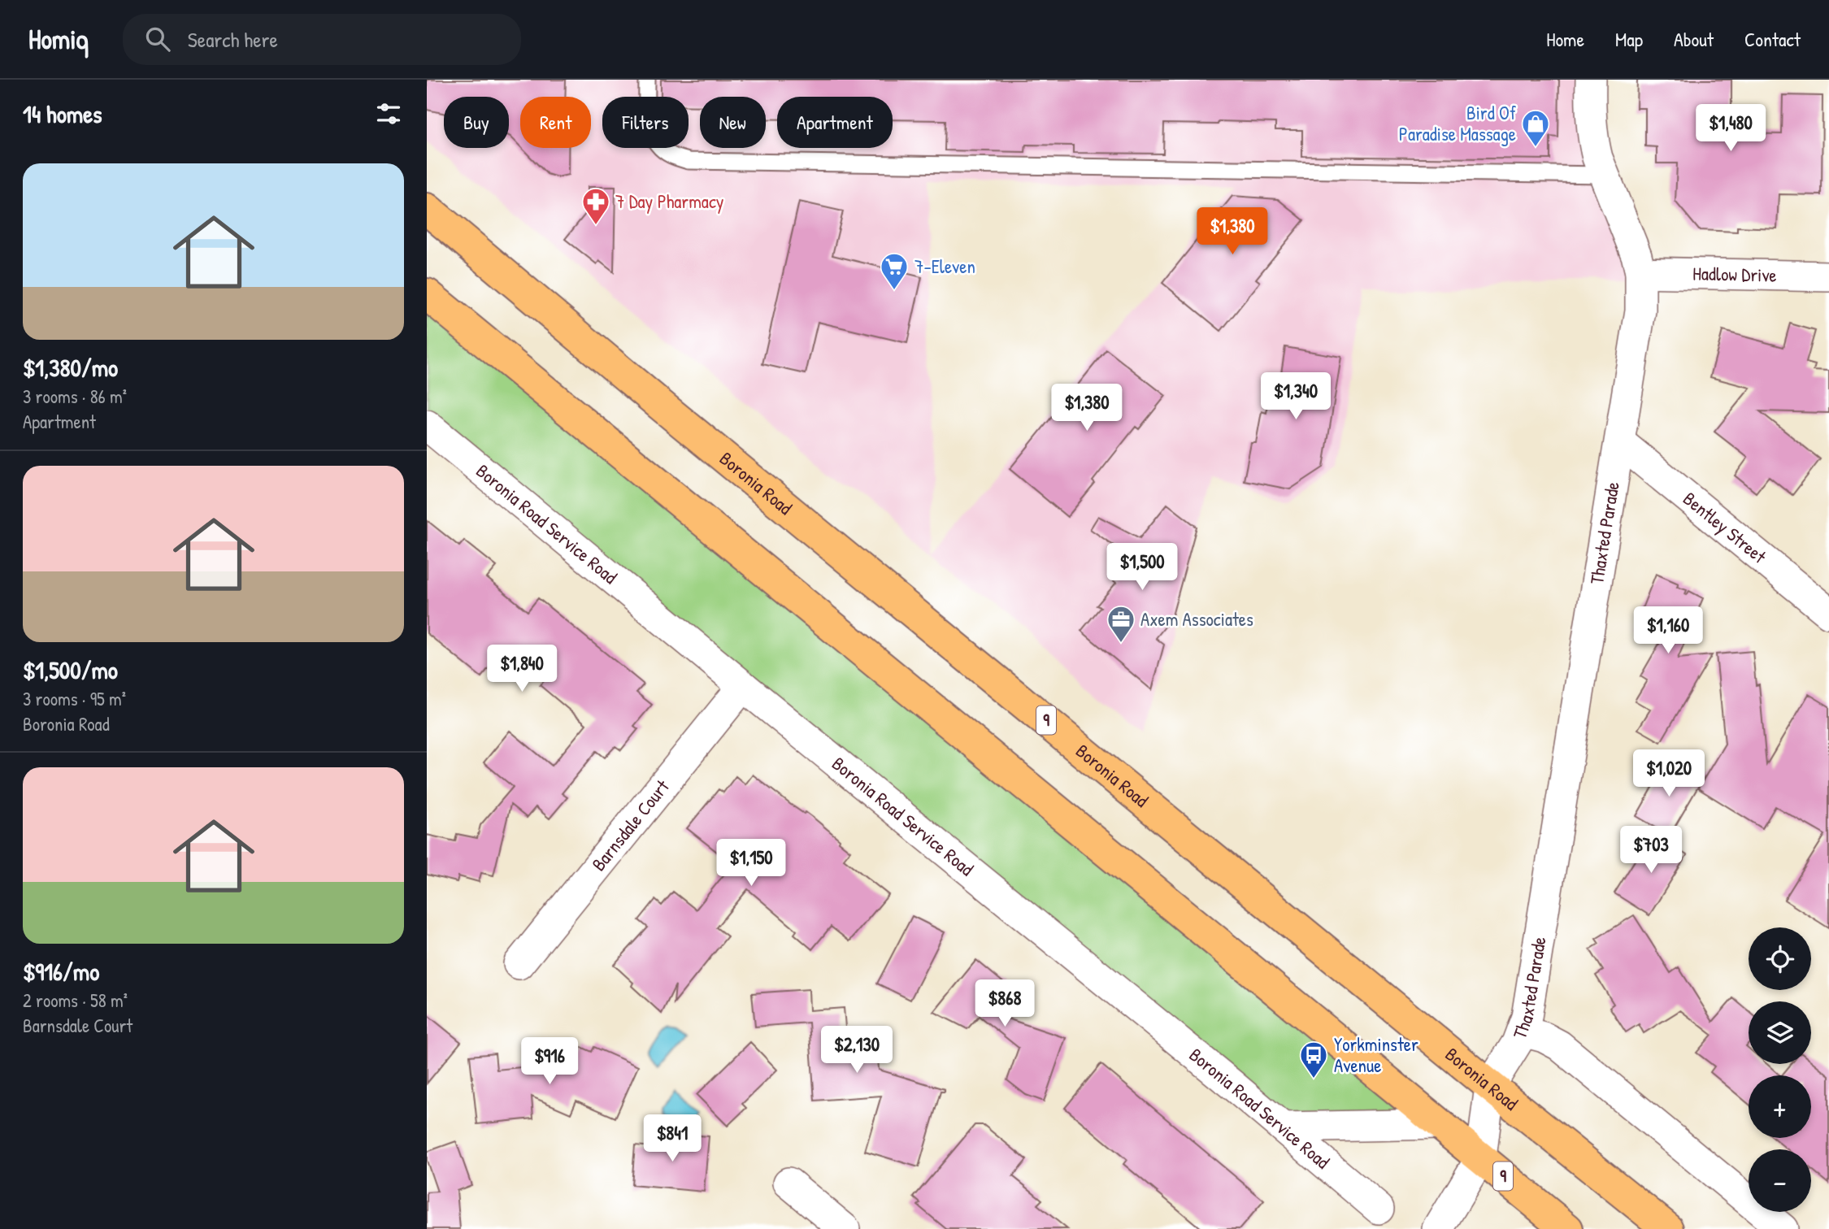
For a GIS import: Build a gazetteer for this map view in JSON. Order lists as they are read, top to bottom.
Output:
{
  "streets": {
    "main road": ["Boronia Road", "9"],
    "street": [
      "Hadlow Drive",
      "Boronia Road Service Road",
      "Bentley Street",
      "Thaxted Parade",
      "Barnsdale Court"
    ]
  },
  "crossings": [
    ["Hadlow Drive", "Thaxted Parade"],
    ["Boronia Road", "Thaxted Parade"],
    ["Boronia Road Service Road", "Barnsdale Court"],
    ["Bentley Street", "Thaxted Parade"]
  ],
  "places": {
    "shop": ["Bird Of Paradise Massage"],
    "pharmacy": ["7 Day Pharmacy"],
    "supermarket": ["7-Eleven"],
    "office": ["Axem Associates"],
    "bus stop": ["Yorkminster Avenue"]
  },
  "page": {
    "header": "Homiq",
    "search": "Search here",
    "nav": [
      "Home",
      "Map",
      "About",
      "Contact"
    ],
    "heading": "14 homes",
    "chip": [
      "Buy",
      "Rent",
      "Filters",
      "New",
      "Apartment"
    ],
    "price": [
      "$1,480",
      "$1,380",
      "$1,340",
      "$1,380",
      "$1,500",
      "$1,160",
      "$1,840",
      "$1,020",
      "$703",
      "$1,150",
      "$868",
      "$2,130",
      "$916",
      "$841"
    ],
    "list": [
      {
        "name": "$1,380/mo",
        "note": "3 rooms · 86 m² · Apartment"
      },
      {
        "name": "$1,500/mo",
        "note": "3 rooms · 95 m² · Boronia Road"
      },
      {
        "name": "$916/mo",
        "note": "2 rooms · 58 m² · Barnsdale Court"
      }
    ],
    "map_buttons": ["+", "−"]
  }
}
